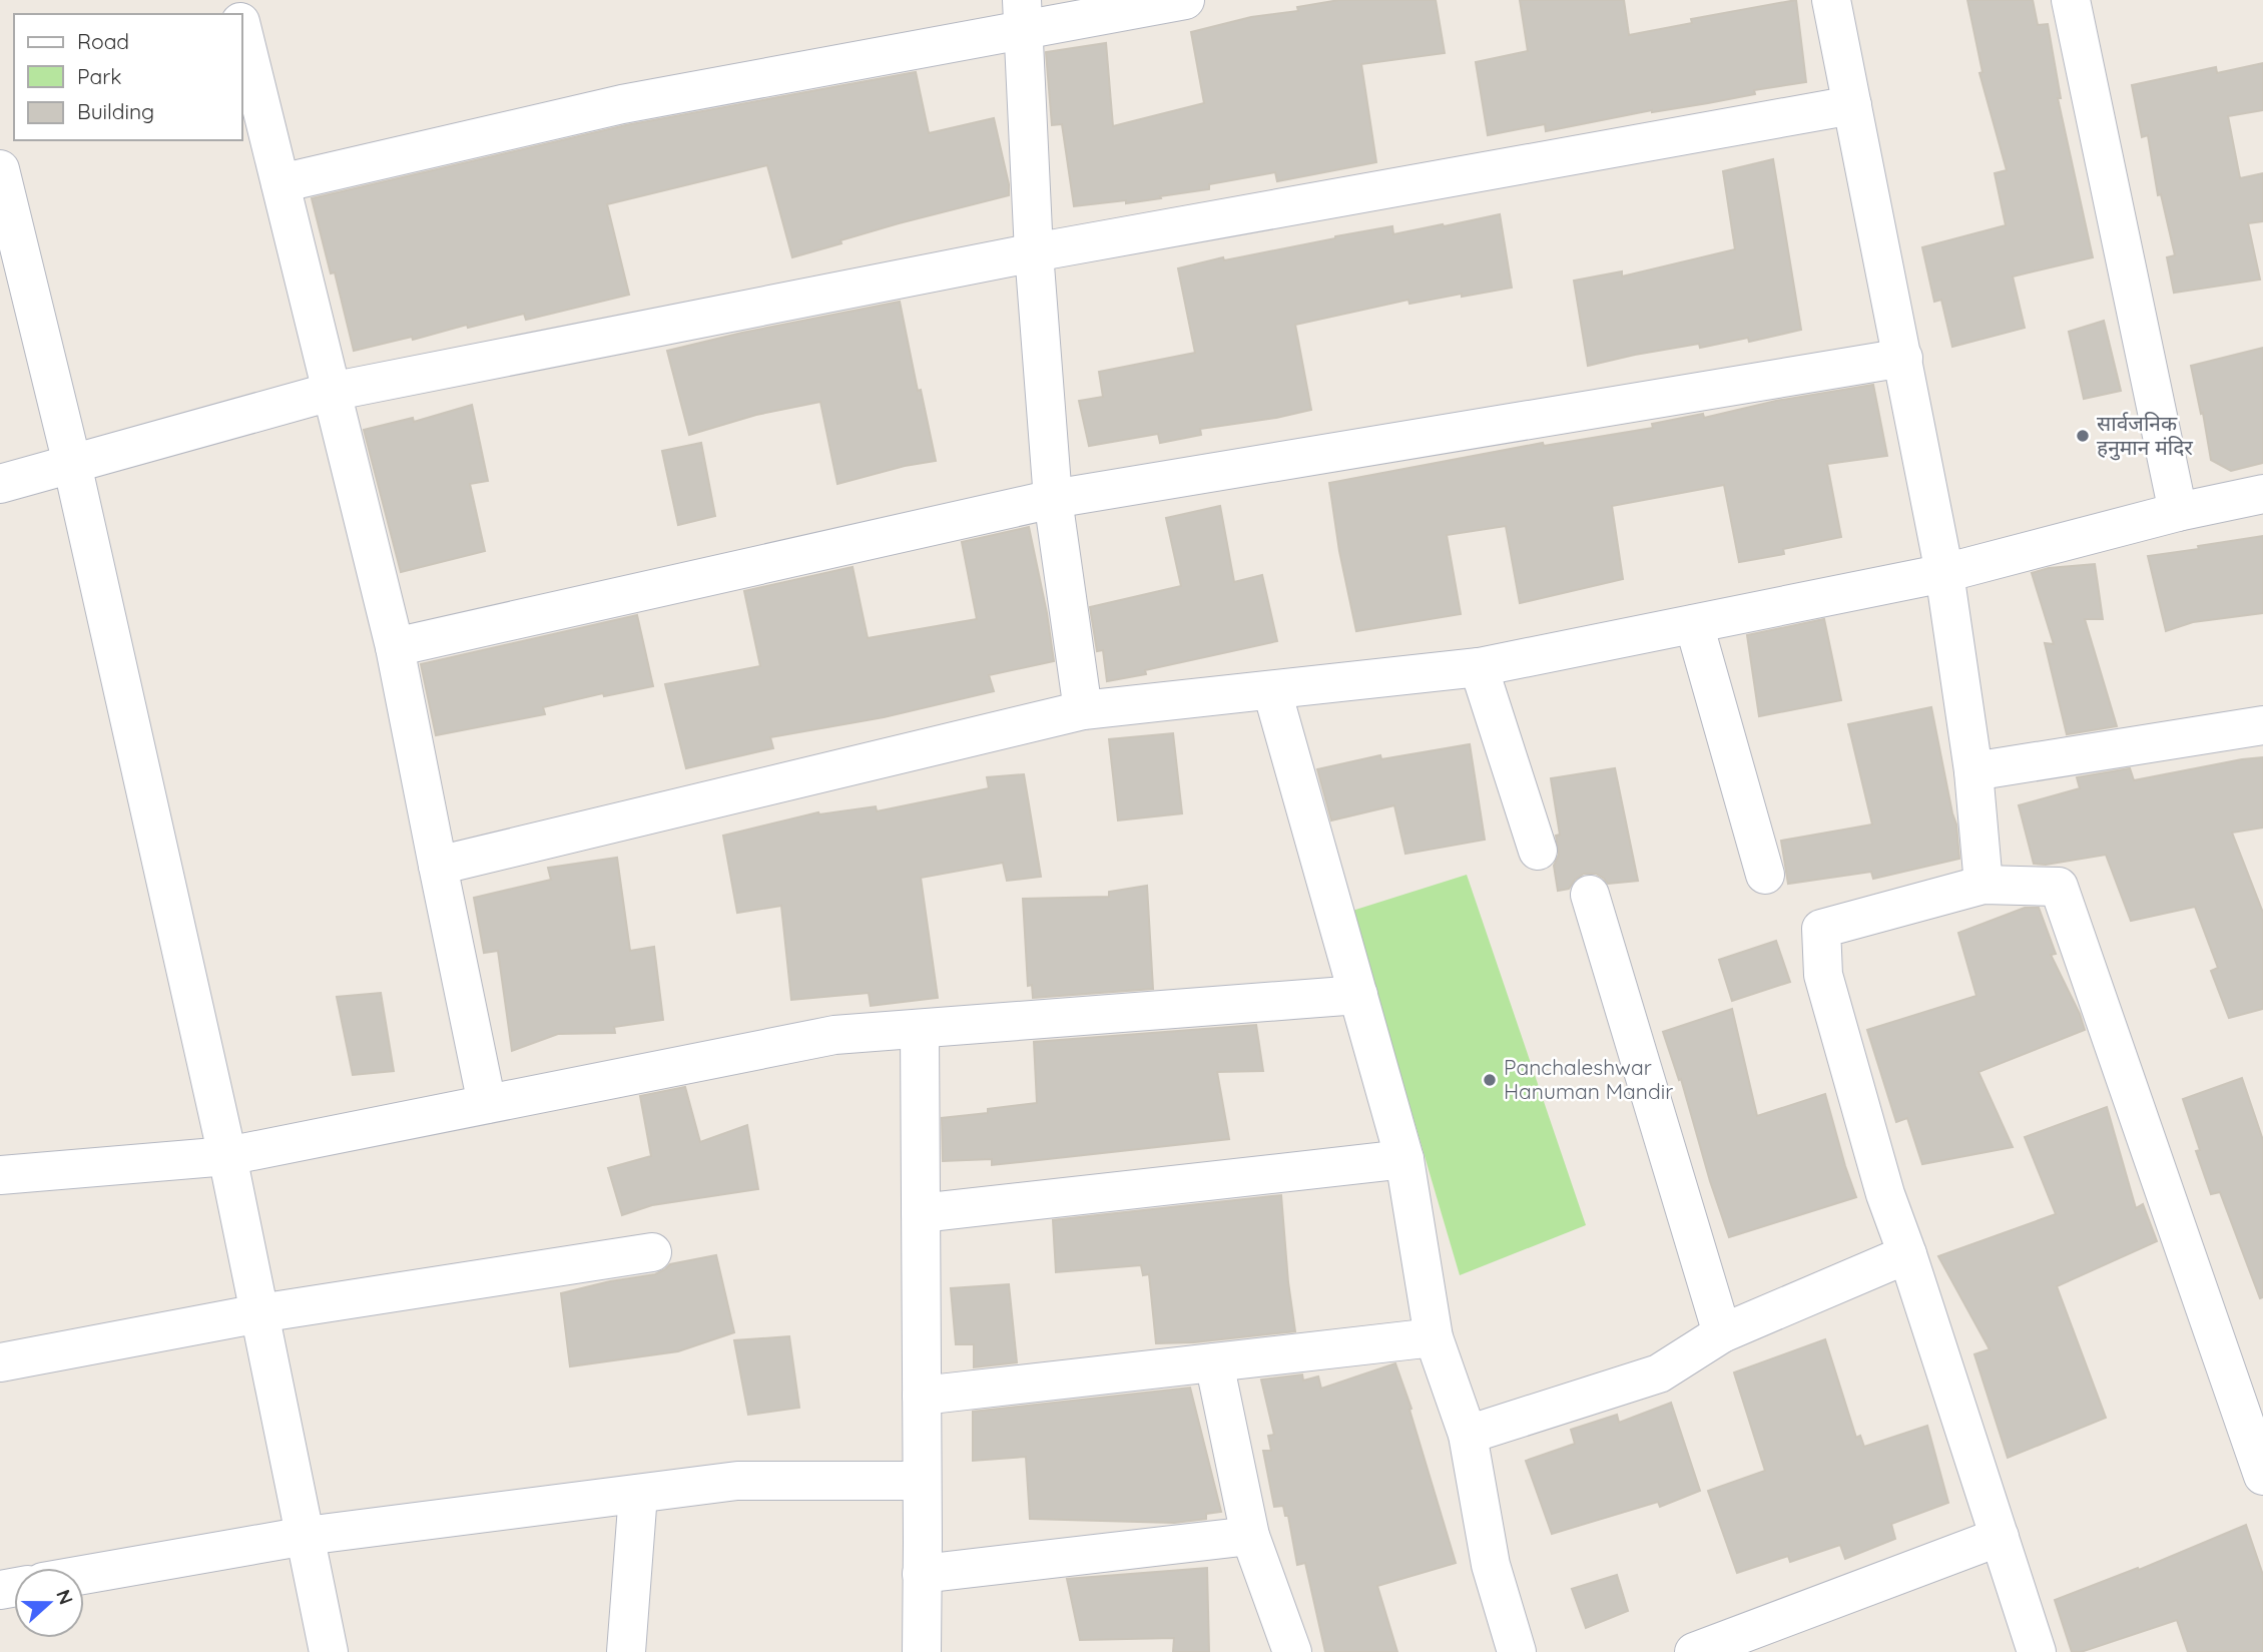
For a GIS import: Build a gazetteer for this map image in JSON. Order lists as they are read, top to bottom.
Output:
{
  "places": ["सार्वजनिक हनुमान मंदिर", "Panchaleshwar Hanuman Mandir"],
  "legend": ["Road", "Park", "Building"],
  "north": "right"
}
